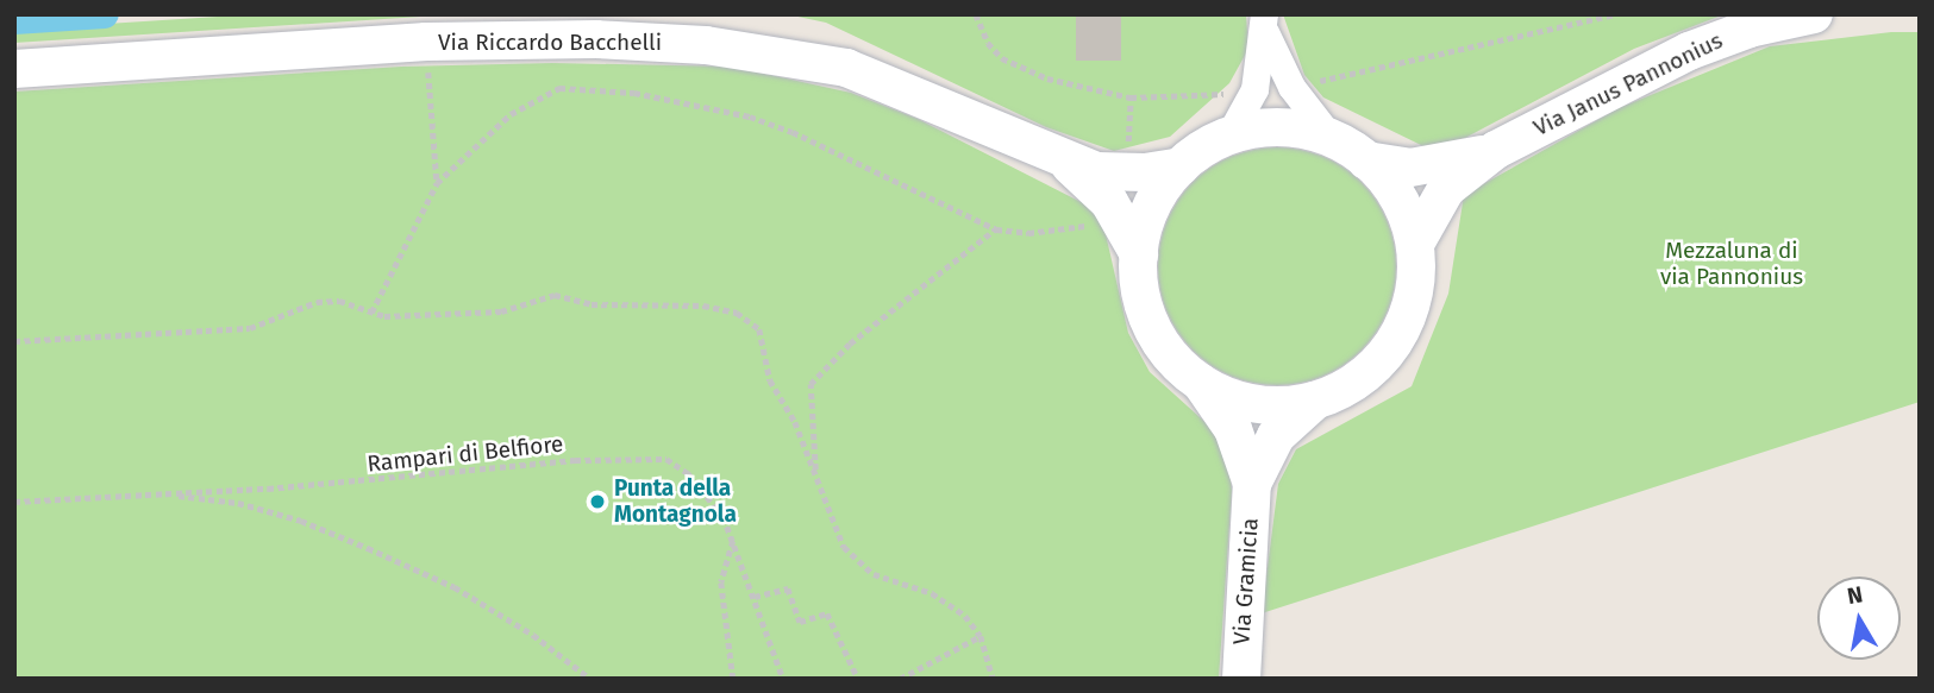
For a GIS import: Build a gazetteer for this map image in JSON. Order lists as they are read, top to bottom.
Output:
{
  "streets": {
    "main road": ["Via Riccardo Bacchelli", "Via Janus Pannonius", "Via Gramicia"],
    "path": ["Rampari di Belfiore"]
  },
  "crossings": [
    ["Via Riccardo Bacchelli", "Via Janus Pannonius"],
    ["Via Riccardo Bacchelli", "Via Gramicia"],
    ["Via Janus Pannonius", "Via Gramicia"]
  ],
  "parks": ["Mezzaluna di via Pannonius"],
  "places": ["Punta della Montagnola"],
  "north": "top"
}
